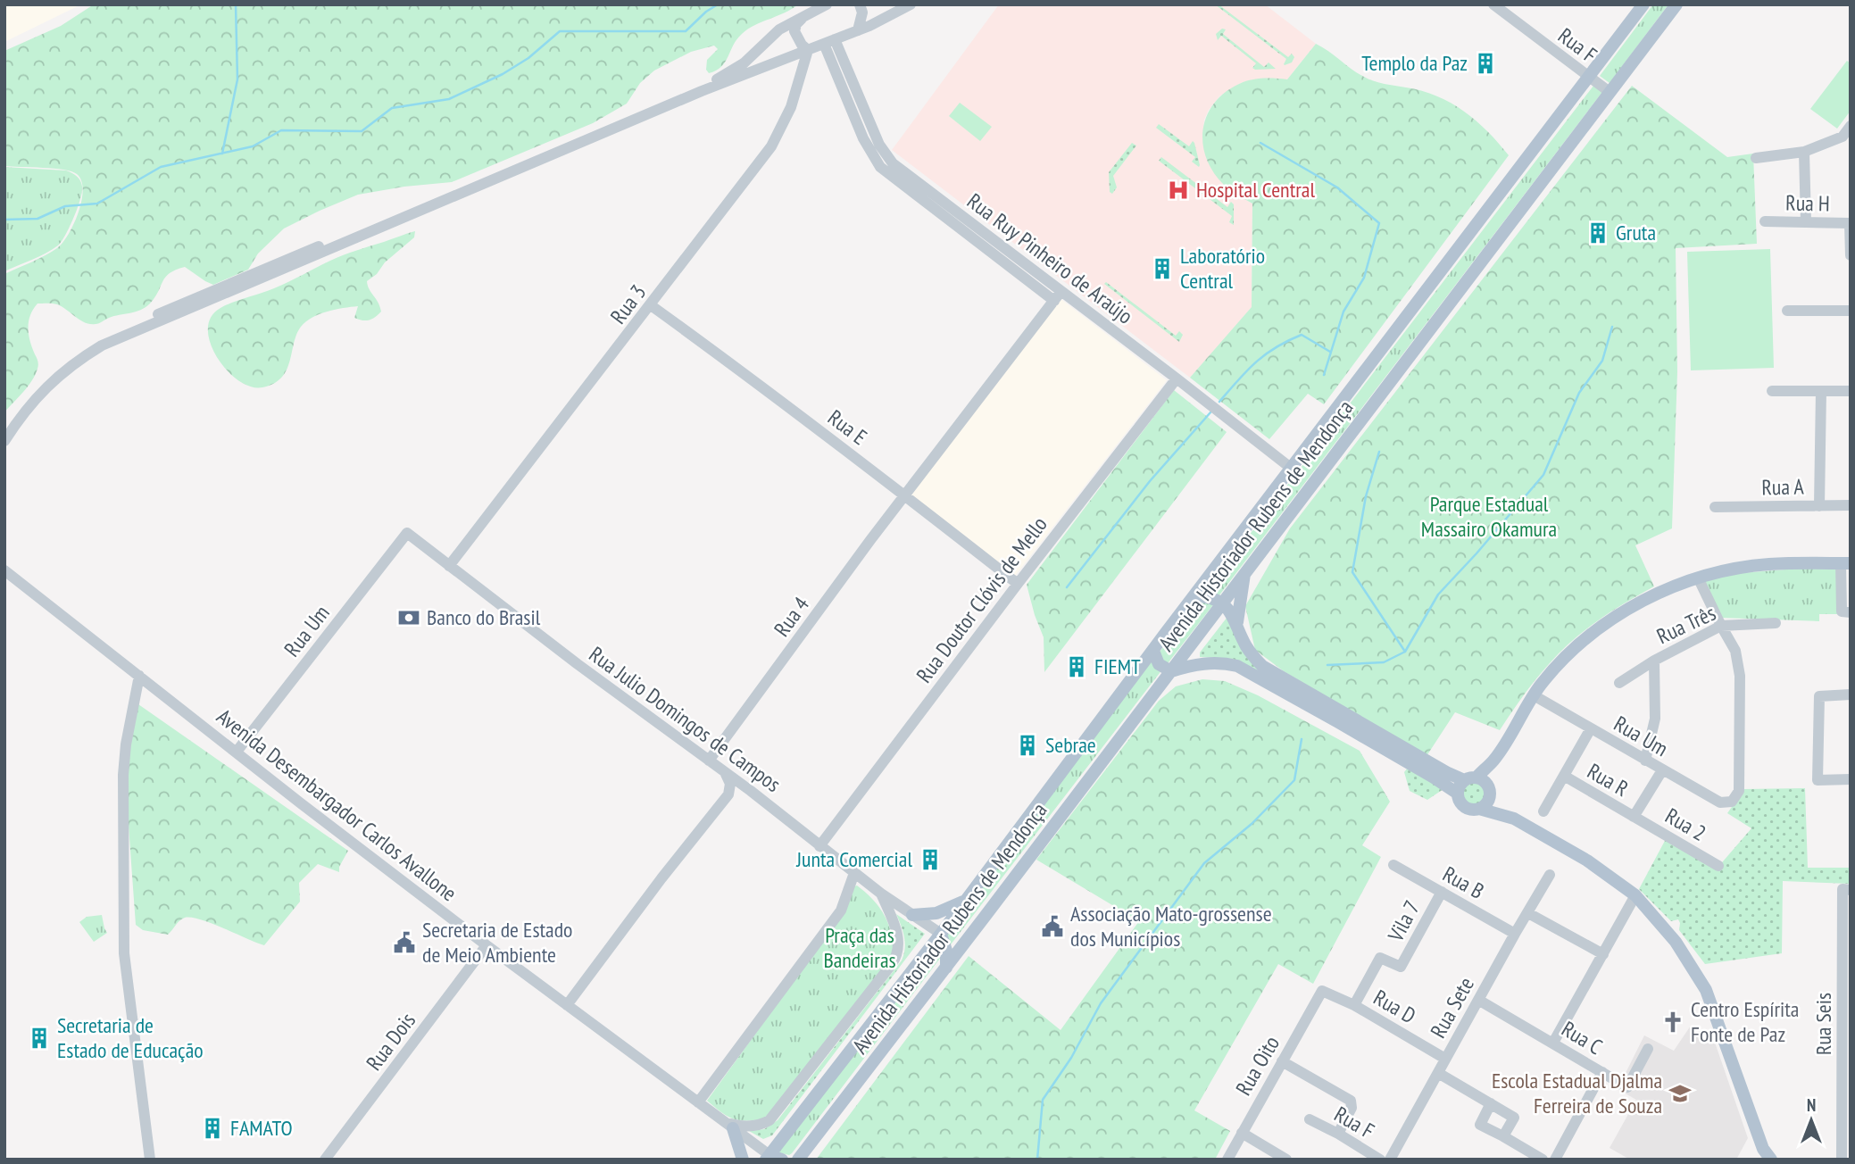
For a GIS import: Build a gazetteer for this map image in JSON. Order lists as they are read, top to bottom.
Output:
{
  "streets": {
    "main road": ["Avenida Historiador Rubens de Mendonça"],
    "street": [
      "Rua F",
      "Rua H",
      "Rua Ruy Pinheiro de Araújo",
      "Rua 3",
      "Rua E",
      "Rua A",
      "Rua Doutor Clóvis de Mello",
      "Rua 4",
      "Rua Três",
      "Rua Um",
      "Rua Julio Domingos de Campos",
      "Rua R",
      "Avenida Desembargador Carlos Avallone",
      "Rua 2",
      "Rua B",
      "Vila 7",
      "Rua D",
      "Rua Sete",
      "Rua Seis",
      "Rua C",
      "Rua Dois",
      "Rua Oito"
    ]
  },
  "crossings": [
    ["Rua F", "Avenida Historiador Rubens de Mendonça"],
    ["Rua Ruy Pinheiro de Araújo", "Avenida Historiador Rubens de Mendonça"],
    ["Rua Ruy Pinheiro de Araújo", "Rua Doutor Clóvis de Mello"],
    ["Rua Ruy Pinheiro de Araújo", "Rua 4"],
    ["Rua 3", "Rua E"],
    ["Rua 3", "Rua Julio Domingos de Campos"],
    ["Rua E", "Rua Doutor Clóvis de Mello"],
    ["Rua E", "Rua 4"],
    ["Avenida Historiador Rubens de Mendonça", "Rua Julio Domingos de Campos"],
    ["Avenida Historiador Rubens de Mendonça", "Avenida Desembargador Carlos Avallone"],
    ["Rua Doutor Clóvis de Mello", "Rua Julio Domingos de Campos"],
    ["Rua 4", "Rua Julio Domingos de Campos"],
    ["Rua Três", "Rua Um"],
    ["Rua Um", "Rua Julio Domingos de Campos"],
    ["Rua Um", "Rua R"],
    ["Rua Um", "Avenida Desembargador Carlos Avallone"],
    ["Rua R", "Rua 2"],
    ["Avenida Desembargador Carlos Avallone", "Rua Dois"],
    ["Rua B", "Vila 7"],
    ["Rua B", "Rua Sete"],
    ["Vila 7", "Rua D"],
    ["Rua D", "Rua Sete"],
    ["Rua D", "Rua Oito"],
    ["Rua Sete", "Rua C"]
  ],
  "parks": ["Parque Estadual Massairo Okamura", "Praça das Bandeiras"],
  "places": {
    "building": [
      "Templo da Paz",
      "Gruta",
      "Laboratório Central",
      "FIEMT",
      "Sebrae",
      "Junta Comercial",
      "Secretaria de Estado de Educação",
      "FAMATO"
    ],
    "hospital": ["Hospital Central"],
    "bank": ["Banco do Brasil"],
    "public building": ["Associação Mato-grossense dos Municípios", "Secretaria de Estado de Meio Ambiente"],
    "church": ["Centro Espírita Fonte de Paz"],
    "school or university": ["Escola Estadual Djalma Ferreira de Souza"]
  },
  "north": "top"
}
